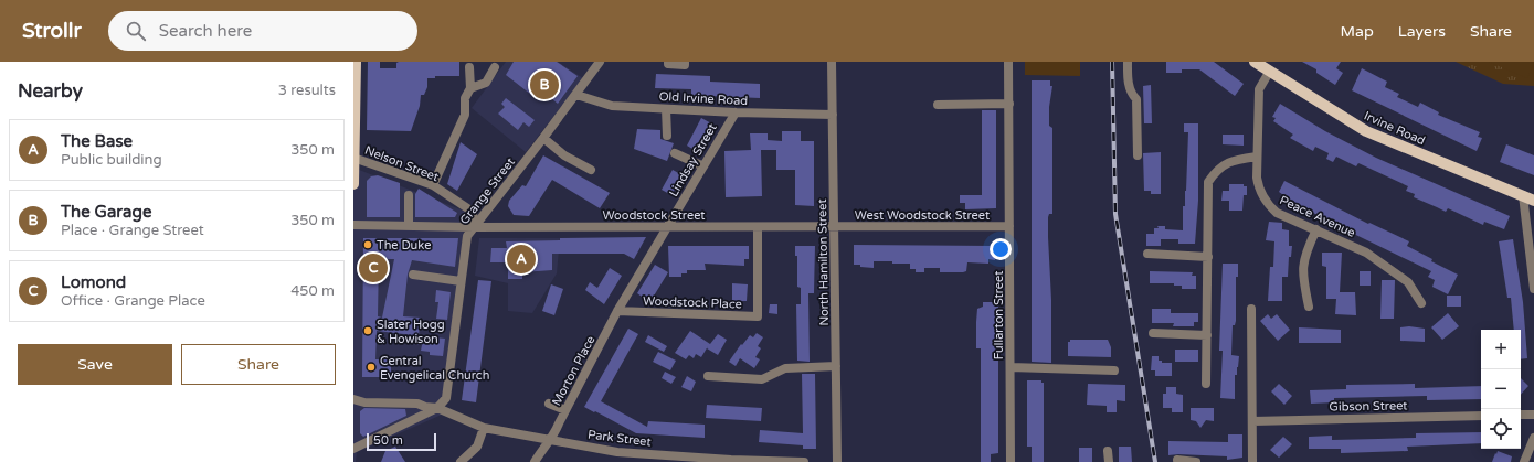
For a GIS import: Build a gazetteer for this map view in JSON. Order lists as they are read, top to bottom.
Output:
{
  "streets": {
    "main road": ["Irvine Road"],
    "street": [
      "Old Irvine Road",
      "Lindsay Street",
      "Nelson Street",
      "Grange Street",
      "Woodstock Street",
      "West Woodstock Street",
      "Peace Avenue",
      "North Hamilton Street",
      "Woodstock Place",
      "Fullarton Street",
      "Morton Place",
      "Gibson Street",
      "Park Street"
    ]
  },
  "crossings": [
    ["Old Irvine Road", "Lindsay Street"],
    ["Old Irvine Road", "Grange Street"],
    ["Old Irvine Road", "North Hamilton Street"],
    ["Irvine Road", "Peace Avenue"],
    ["Lindsay Street", "Woodstock Street"],
    ["Lindsay Street", "Woodstock Place"],
    ["Lindsay Street", "Morton Place"],
    ["Nelson Street", "Grange Street"],
    ["Nelson Street", "Woodstock Street"],
    ["Grange Street", "Woodstock Street"],
    ["Grange Street", "Park Street"],
    ["Woodstock Street", "West Woodstock Street"],
    ["Woodstock Street", "North Hamilton Street"],
    ["Woodstock Street", "Woodstock Place"],
    ["West Woodstock Street", "North Hamilton Street"],
    ["West Woodstock Street", "Fullarton Street"],
    ["Woodstock Place", "Morton Place"],
    ["Morton Place", "Park Street"]
  ],
  "places": ["The Duke", "Slater Hogg & Howison", "Central Evengelical Church"],
  "scale_bar": "50 m",
  "page": {
    "header": "Strollr",
    "search": "Search here",
    "nav": ["Map", "Layers", "Share"],
    "heading": ["Nearby", "3 results"],
    "pins": ["B", "A", "C"],
    "list": [
      {
        "mark": "A",
        "name": "The Base",
        "note": "Public building",
        "value": "350 m"
      },
      {
        "mark": "B",
        "name": "The Garage",
        "note": "Place · Grange Street",
        "value": "350 m"
      },
      {
        "mark": "C",
        "name": "Lomond",
        "note": "Office · Grange Place",
        "value": "450 m"
      }
    ],
    "map_buttons": ["+", "−"],
    "buttons": ["Save", "Share"],
    "scale": "50 m"
  }
}
